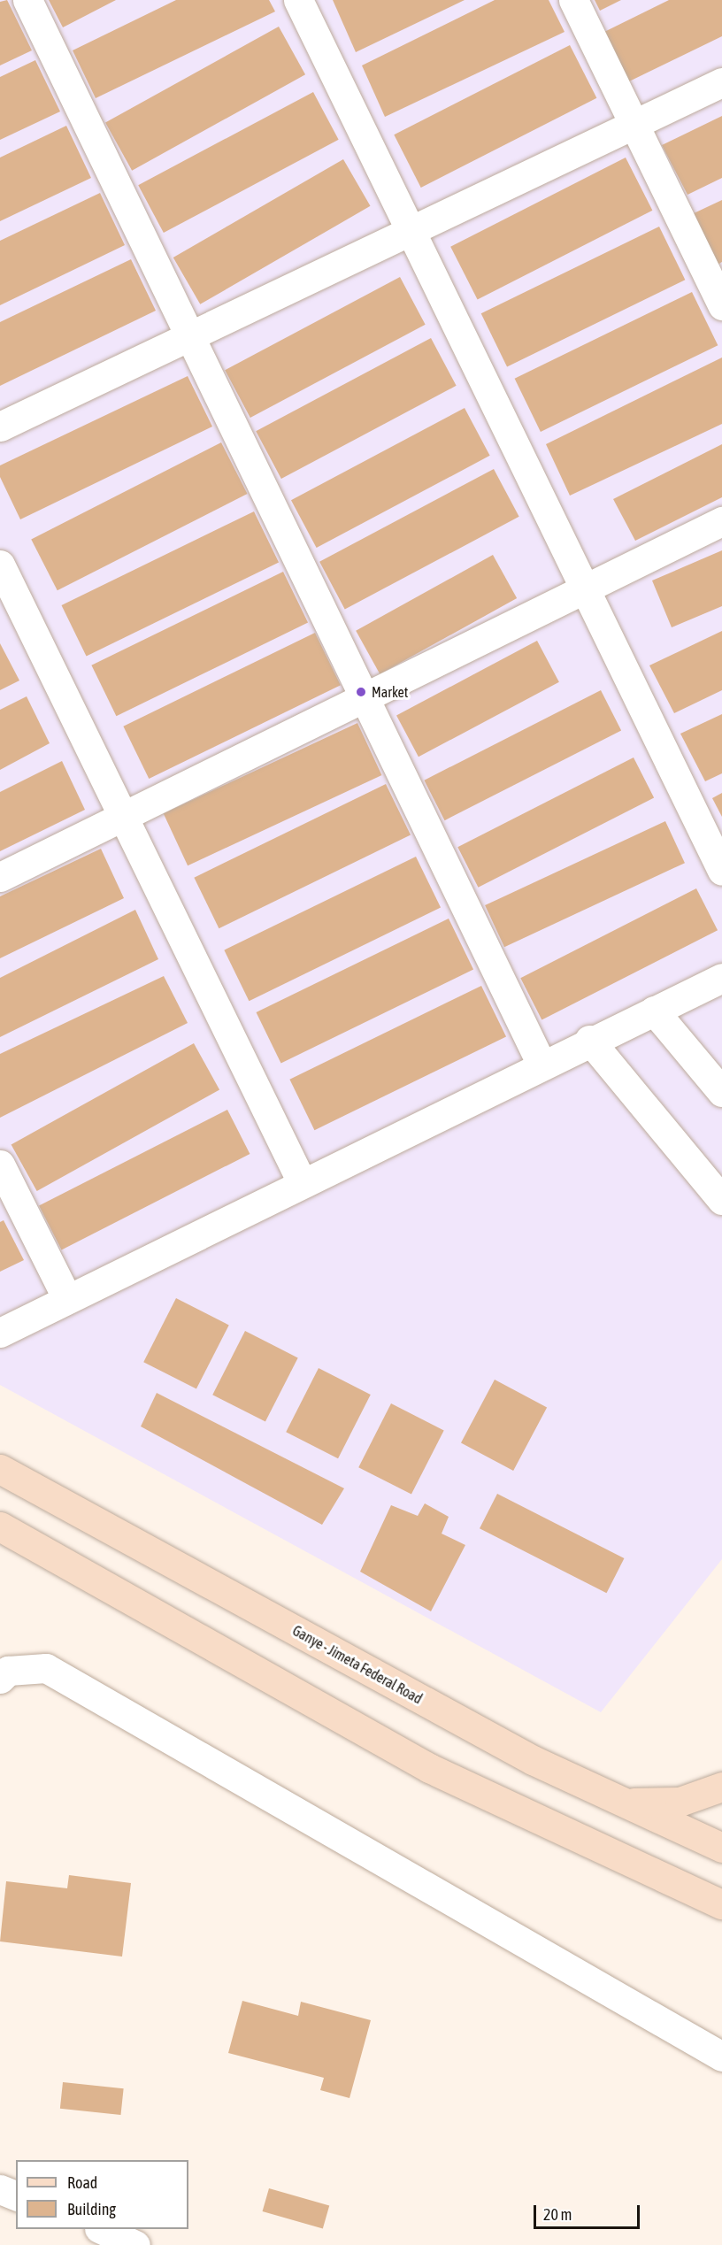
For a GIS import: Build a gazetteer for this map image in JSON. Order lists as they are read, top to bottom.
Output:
{
  "streets": {
    "main road": ["Ganye - Jimeta Federal Road"]
  },
  "places": ["Market"],
  "legend": ["Road", "Building"],
  "scale_bar": "20 m"
}
